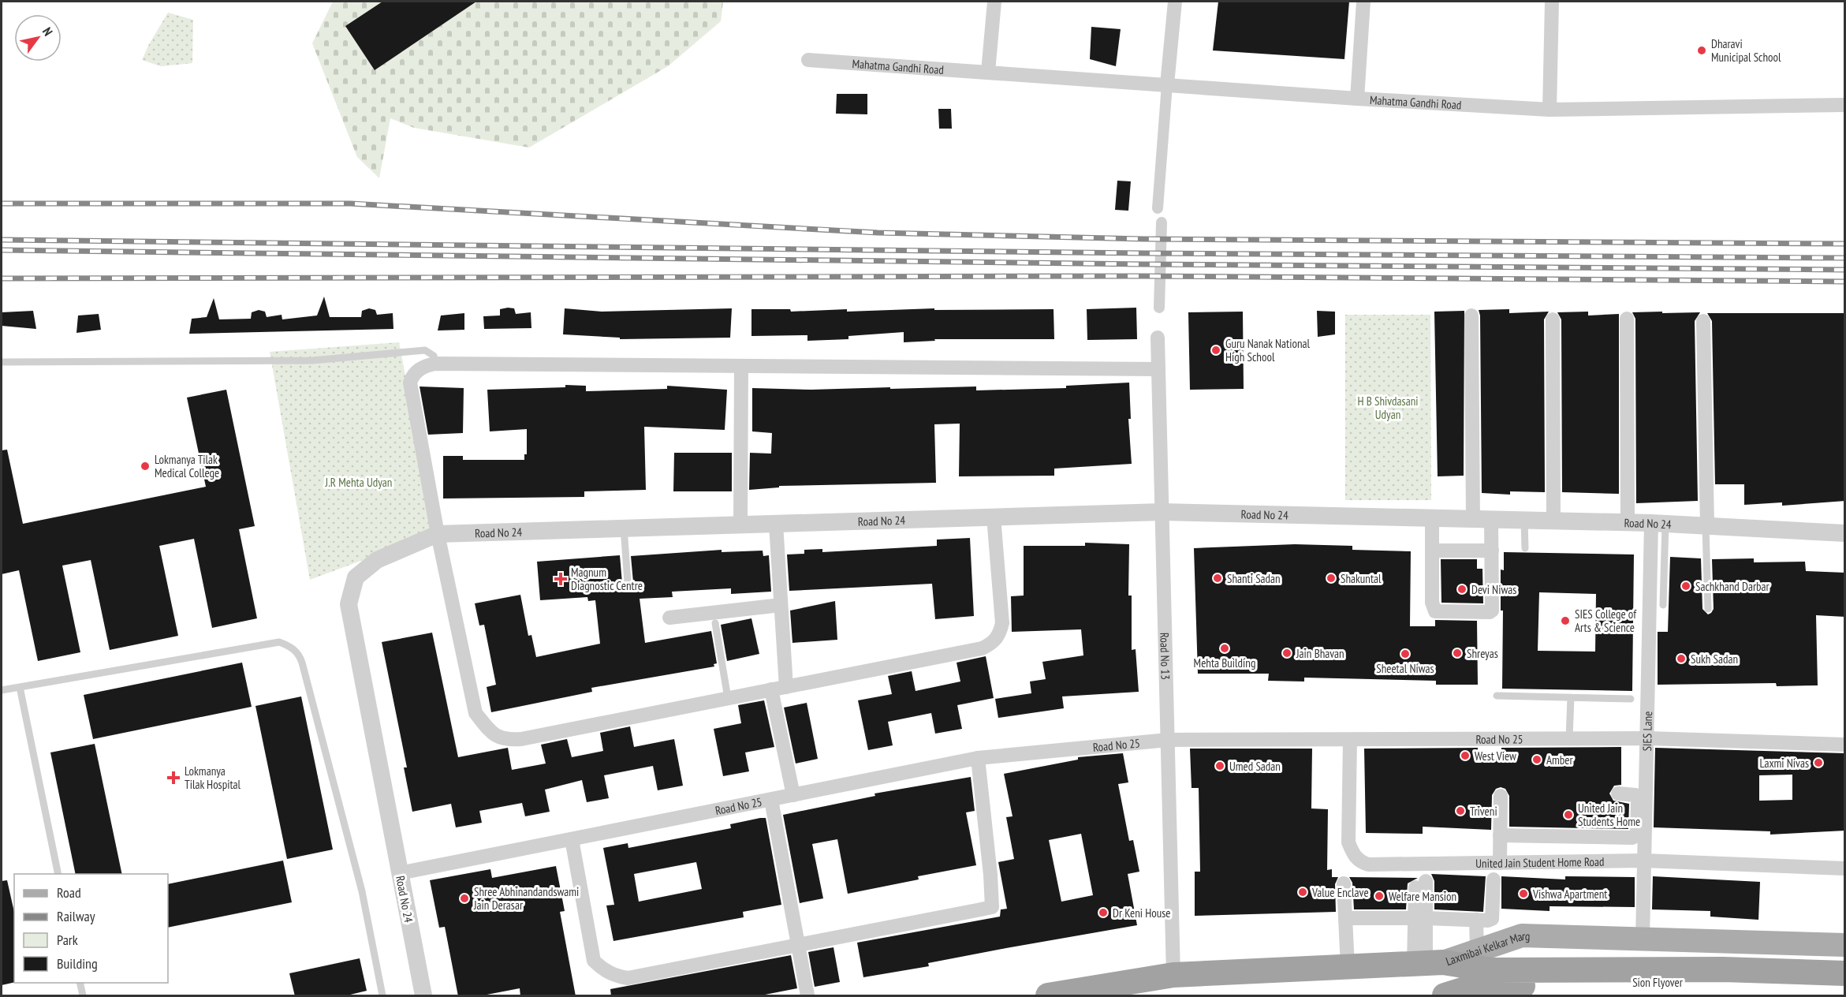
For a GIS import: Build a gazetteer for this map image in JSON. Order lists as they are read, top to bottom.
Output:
{
  "streets": {
    "highway": ["Sion Flyover"],
    "main road": ["Laxmibai Kelkar Marg"],
    "street": [
      "Mahatma Gandhi Road",
      "Road No 24",
      "Road No 13",
      "SIES Lane",
      "Road No 25",
      "United Jain Student Home Road"
    ]
  },
  "crossings": [
    ["Road No 24", "Road No 13"],
    ["Road No 24", "SIES Lane"],
    ["Road No 24", "Road No 25"],
    ["Road No 13", "Road No 25"],
    ["SIES Lane", "Road No 25"],
    ["SIES Lane", "United Jain Student Home Road"],
    ["SIES Lane", "Laxmibai Kelkar Marg"],
    ["Road No 25", "United Jain Student Home Road"],
    ["Laxmibai Kelkar Marg", "Sion Flyover"]
  ],
  "parks": ["H B Shivdasani Udyan", "J.R Mehta Udyan"],
  "places": {
    "other": [
      "Dharavi Municipal School",
      "Guru Nanak National High School",
      "Lokmanya Tilak Medical College",
      "Shanti Sadan",
      "Shakuntal",
      "Sachkhand Darbar",
      "Devi Niwas",
      "SIES College of Arts & Science",
      "Mehta Building",
      "Jain Bhavan",
      "Shreyas",
      "Sheetal Niwas",
      "Sukh Sadan",
      "West View",
      "Amber",
      "Laxmi Nivas",
      "Umed Sadan",
      "Triveni",
      "United Jain Students Home",
      "Value Enclave",
      "Vishwa Apartment",
      "Welfare Mansion",
      "Shree Abhinandandswami Jain Derasar",
      "Dr Keni House"
    ],
    "health": ["Magnum Diagnostic Centre", "Lokmanya Tilak Hospital"]
  },
  "legend": [
    "Road",
    "Railway",
    "Park",
    "Building"
  ],
  "north": "top right"
}
